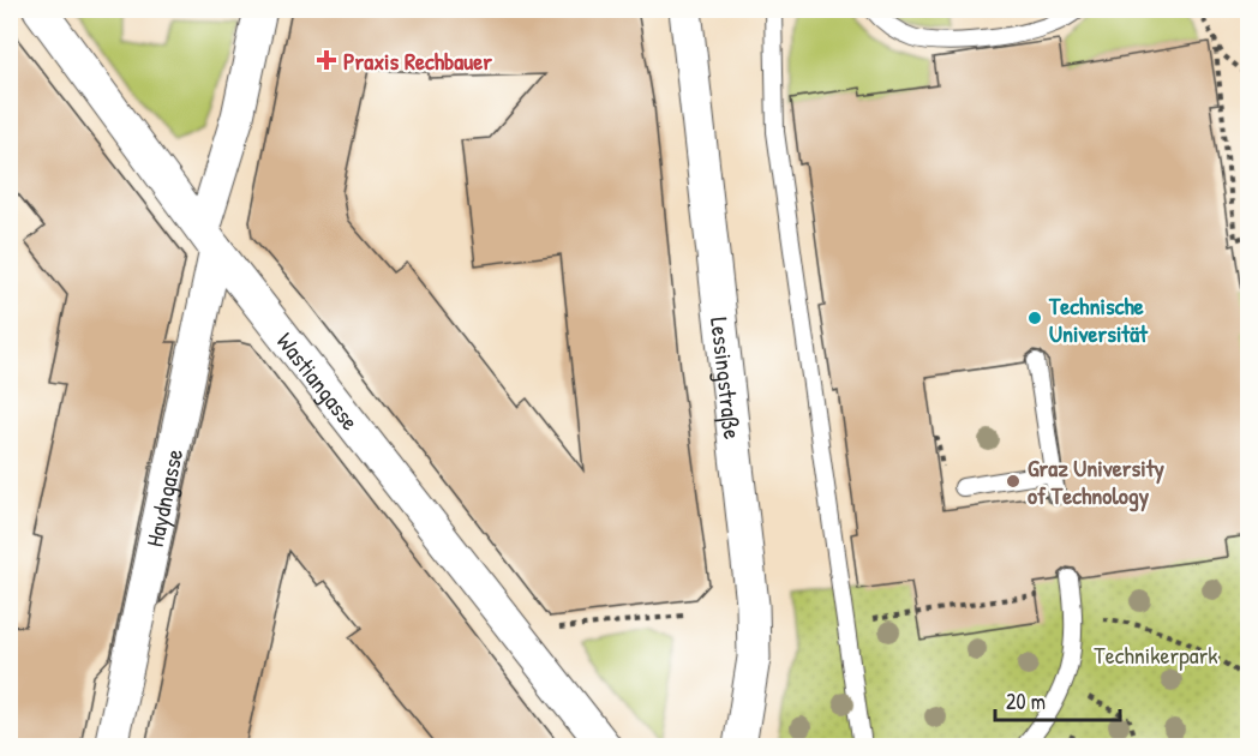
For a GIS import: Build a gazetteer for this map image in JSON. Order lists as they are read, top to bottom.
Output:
{
  "streets": {
    "street": ["Lessingstraße", "Wastiangasse", "Haydngasse"]
  },
  "crossings": [
    ["Wastiangasse", "Haydngasse"]
  ],
  "parks": ["Technikerpark"],
  "places": {
    "health": ["Praxis Rechbauer"],
    "other": ["Technische Universität", "Graz University of Technology"]
  },
  "scale_bar": "20 m"
}
